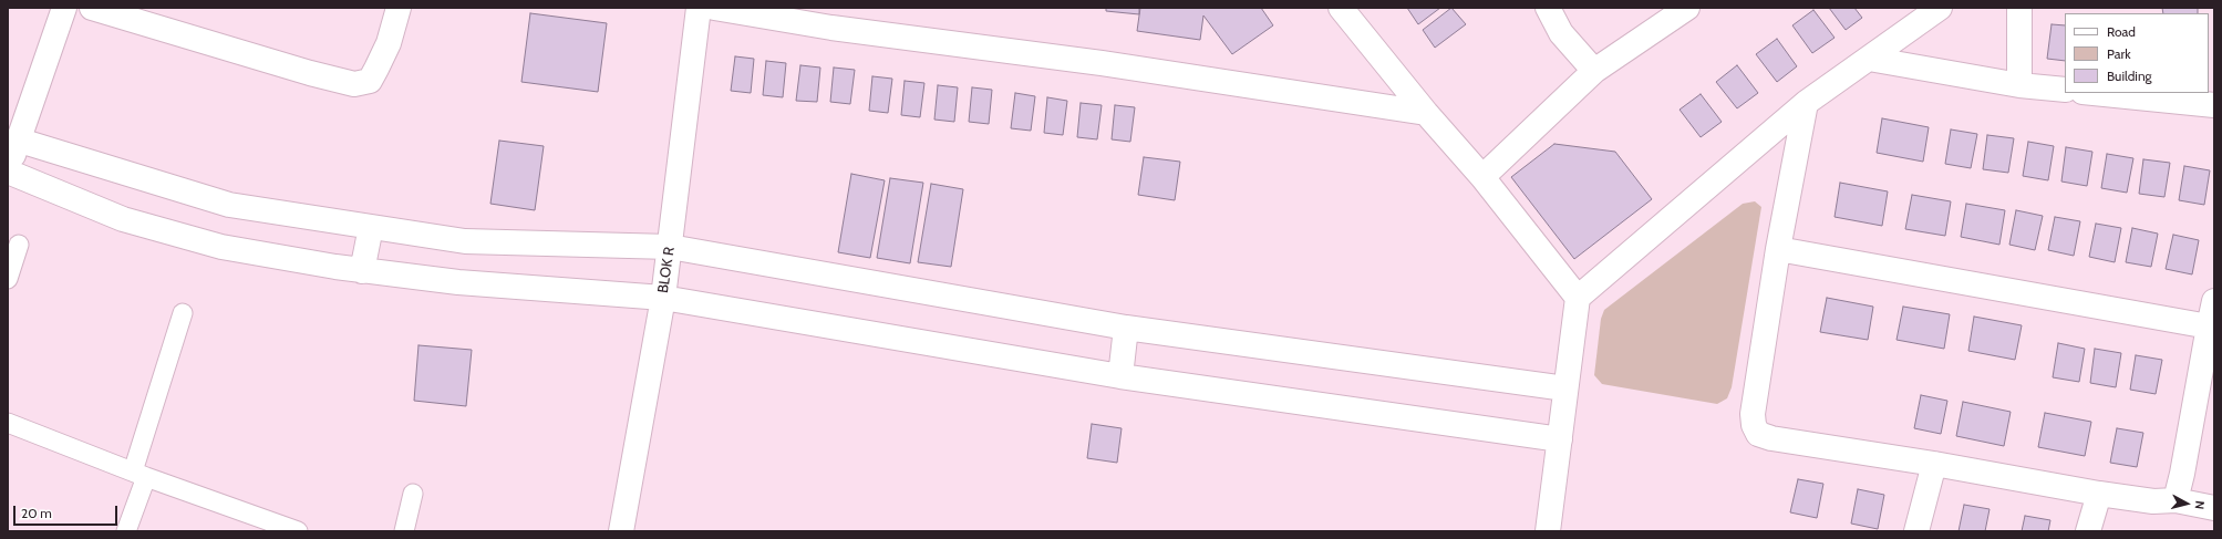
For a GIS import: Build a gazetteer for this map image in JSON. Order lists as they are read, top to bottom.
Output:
{
  "streets": {
    "street": ["BLOK R"]
  },
  "legend": ["Road", "Park", "Building"],
  "scale_bar": "20 m",
  "north": "right"
}
